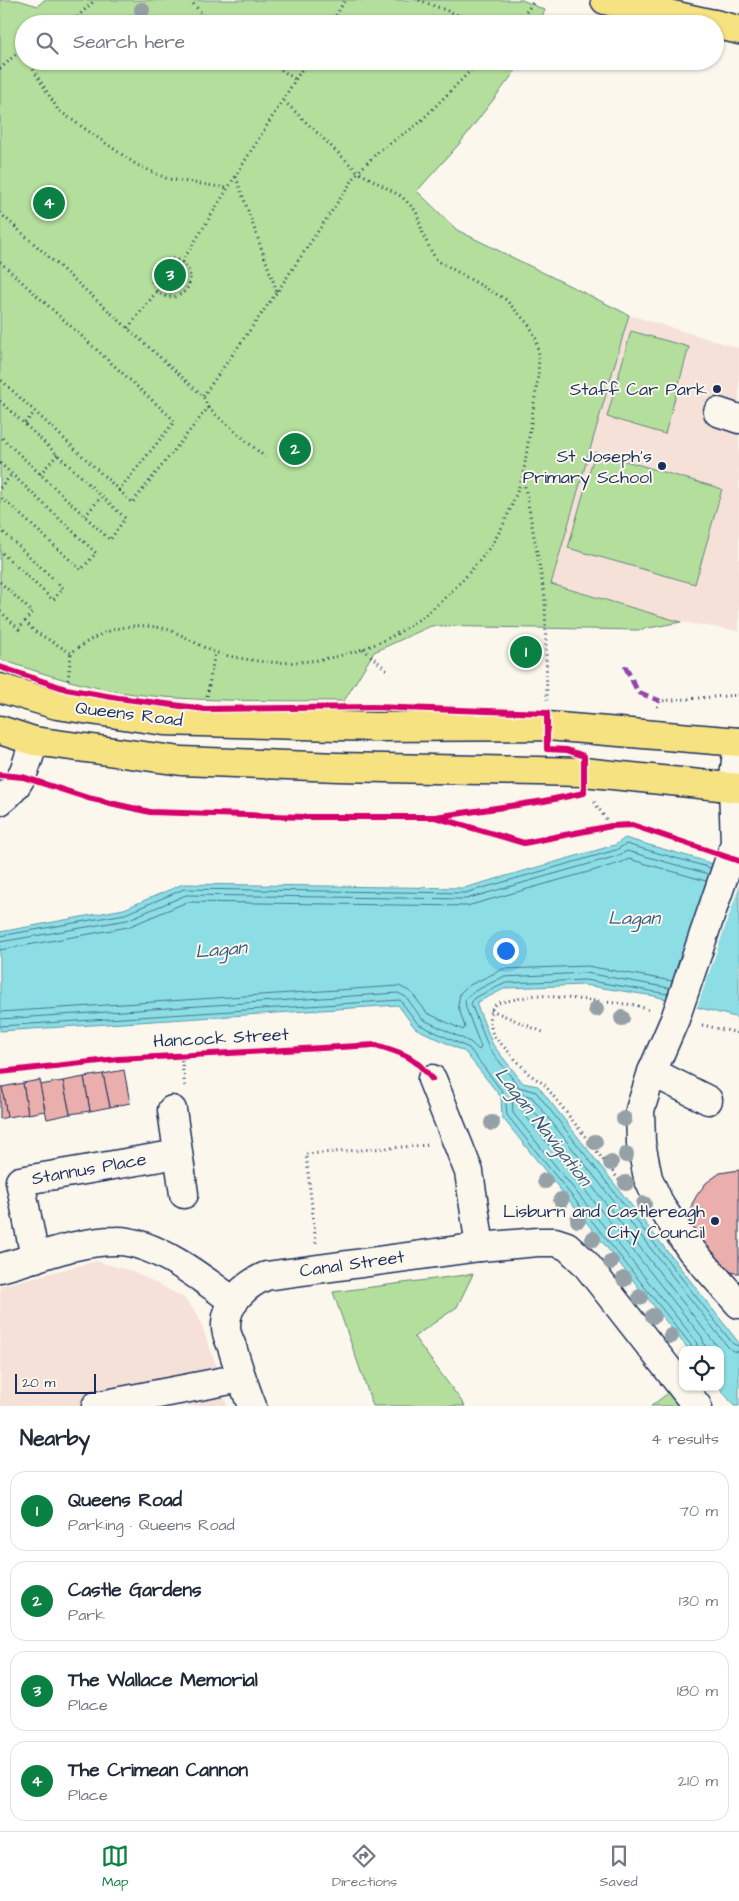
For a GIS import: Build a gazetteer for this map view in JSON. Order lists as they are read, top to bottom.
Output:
{
  "streets": {
    "main road": ["Queens Road"],
    "street": ["Stannus Place", "Canal Street"],
    "cycle path": ["Hancock Street"]
  },
  "water": ["Lagan", "Lagan Navigation"],
  "places": ["Staff Car Park", "St Joseph's Primary School", "Lisburn and Castlereagh City Council"],
  "scale_bar": "20 m",
  "page": {
    "search": "Search here",
    "pins": [
      "4",
      "3",
      "2",
      "1"
    ],
    "scale": "20 m",
    "heading": ["Nearby", "4 results"],
    "list": [
      {
        "mark": "1",
        "name": "Queens Road",
        "note": "Parking · Queens Road",
        "value": "70 m"
      },
      {
        "mark": "2",
        "name": "Castle Gardens",
        "note": "Park",
        "value": "130 m"
      },
      {
        "mark": "3",
        "name": "The Wallace Memorial",
        "note": "Place",
        "value": "180 m"
      },
      {
        "mark": "4",
        "name": "The Crimean Cannon",
        "note": "Place",
        "value": "210 m"
      }
    ],
    "nav": ["Map", "Directions", "Saved"]
  }
}
